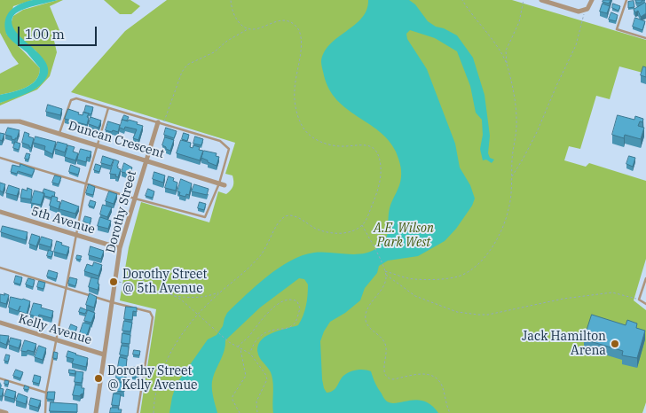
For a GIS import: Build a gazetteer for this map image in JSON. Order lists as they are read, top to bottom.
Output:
{
  "streets": {
    "street": [
      "Duncan Crescent",
      "Dorothy Street",
      "5th Avenue",
      "Kelly Avenue"
    ]
  },
  "crossings": [
    ["Duncan Crescent", "Dorothy Street"],
    ["Dorothy Street", "5th Avenue"],
    ["Dorothy Street", "Kelly Avenue"]
  ],
  "parks": ["A.E. Wilson Park West"],
  "places": ["Dorothy Street @ 5th Avenue", "Jack Hamilton Arena", "Dorothy Street @ Kelly Avenue"],
  "scale_bar": "100 m"
}
